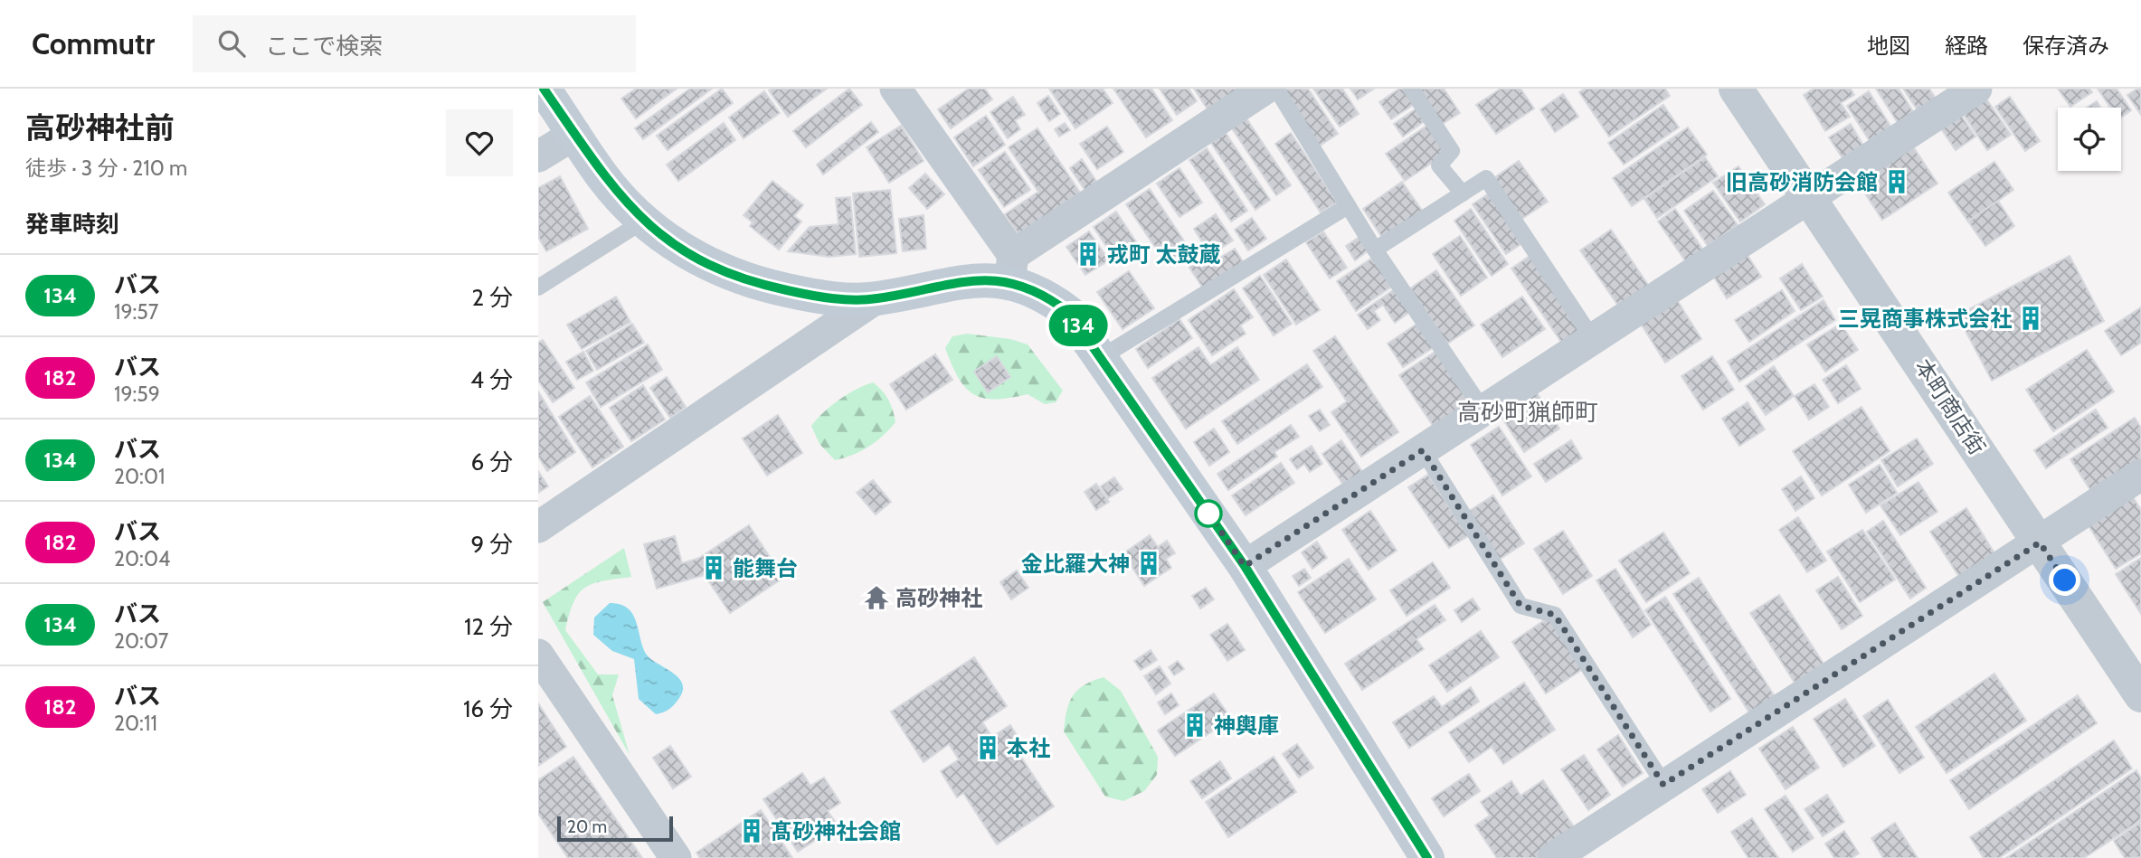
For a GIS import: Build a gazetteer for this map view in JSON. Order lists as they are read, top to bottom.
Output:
{
  "streets": {
    "street": ["本町商店街"]
  },
  "districts": ["高砂町猟師町"],
  "places": {
    "building": [
      "旧高砂消防会館",
      "戎町 太鼓蔵",
      "三晃商事株式会社",
      "金比羅大神",
      "能舞台",
      "神輿庫",
      "本社",
      "髙砂神社会館"
    ],
    "temple": ["高砂神社"]
  },
  "lines": ["bus line 134"],
  "scale_bar": "20 m",
  "page": {
    "header": "Commutr",
    "search": "ここで検索",
    "nav": ["地図", "経路", "保存済み"],
    "heading": [
      ["高砂神社前", "徒歩 · 3 分 · 210 m"],
      "発車時刻"
    ],
    "on_map": "134",
    "list": [
      {
        "mark": "134",
        "name": "バス",
        "note": "19:57",
        "value": "2 分"
      },
      {
        "mark": "182",
        "name": "バス",
        "note": "19:59",
        "value": "4 分"
      },
      {
        "mark": "134",
        "name": "バス",
        "note": "20:01",
        "value": "6 分"
      },
      {
        "mark": "182",
        "name": "バス",
        "note": "20:04",
        "value": "9 分"
      },
      {
        "mark": "134",
        "name": "バス",
        "note": "20:07",
        "value": "12 分"
      },
      {
        "mark": "182",
        "name": "バス",
        "note": "20:11",
        "value": "16 分"
      }
    ],
    "scale": "20 m"
  }
}
